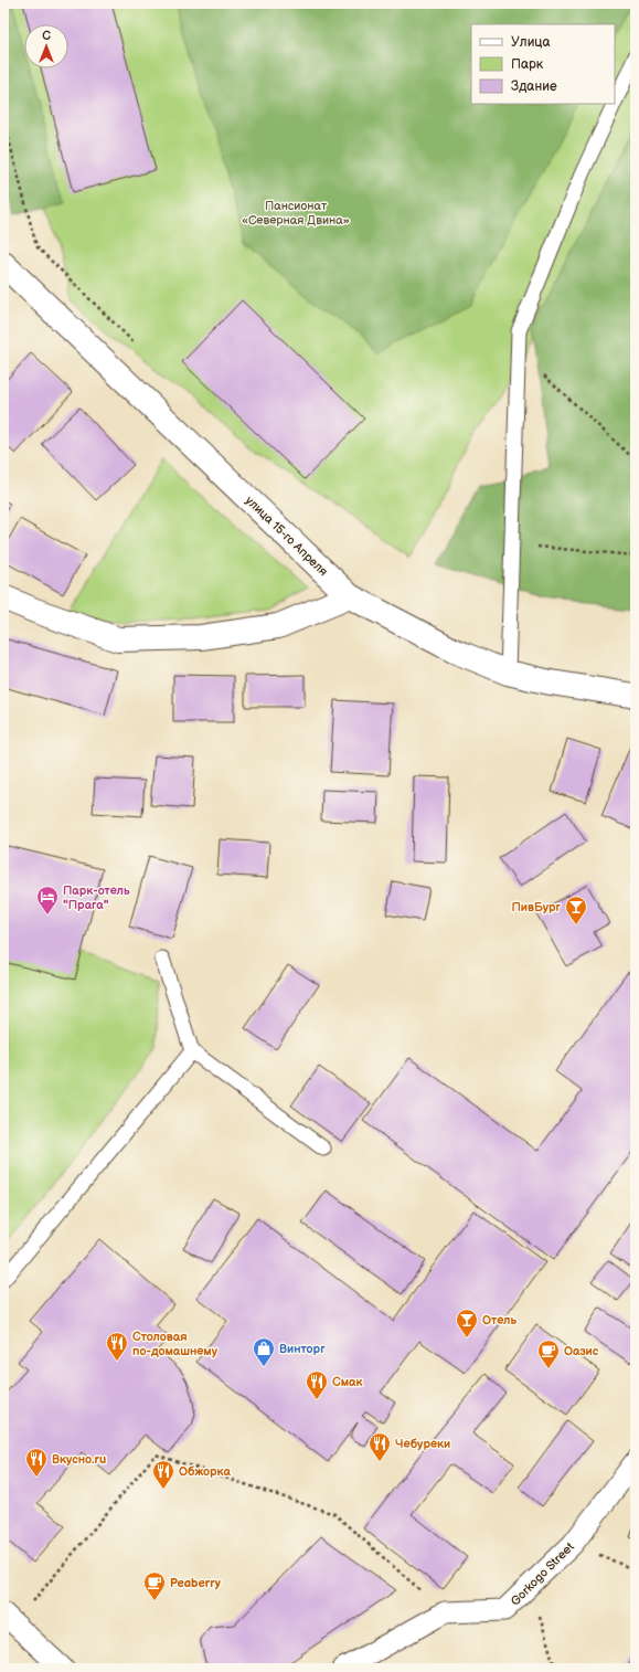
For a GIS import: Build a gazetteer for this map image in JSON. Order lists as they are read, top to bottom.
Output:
{
  "streets": {
    "street": ["улица 15-го Апреля", "Gorkogo Street"]
  },
  "parks": ["Пансионат «Северная Двина»"],
  "places": {
    "hotel": ["Парк-отель \"Прага\""],
    "bar": ["ПивБург", "Отель"],
    "restaurant": [
      "Столовая по-домашнему",
      "Смак",
      "Чебуреки",
      "Вкусно.ru",
      "Обжорка"
    ],
    "shop": ["Винторг"],
    "cafe": ["Оазис", "Peaberry"]
  },
  "legend": ["Улица", "Парк", "Здание"],
  "north": "top"
}
